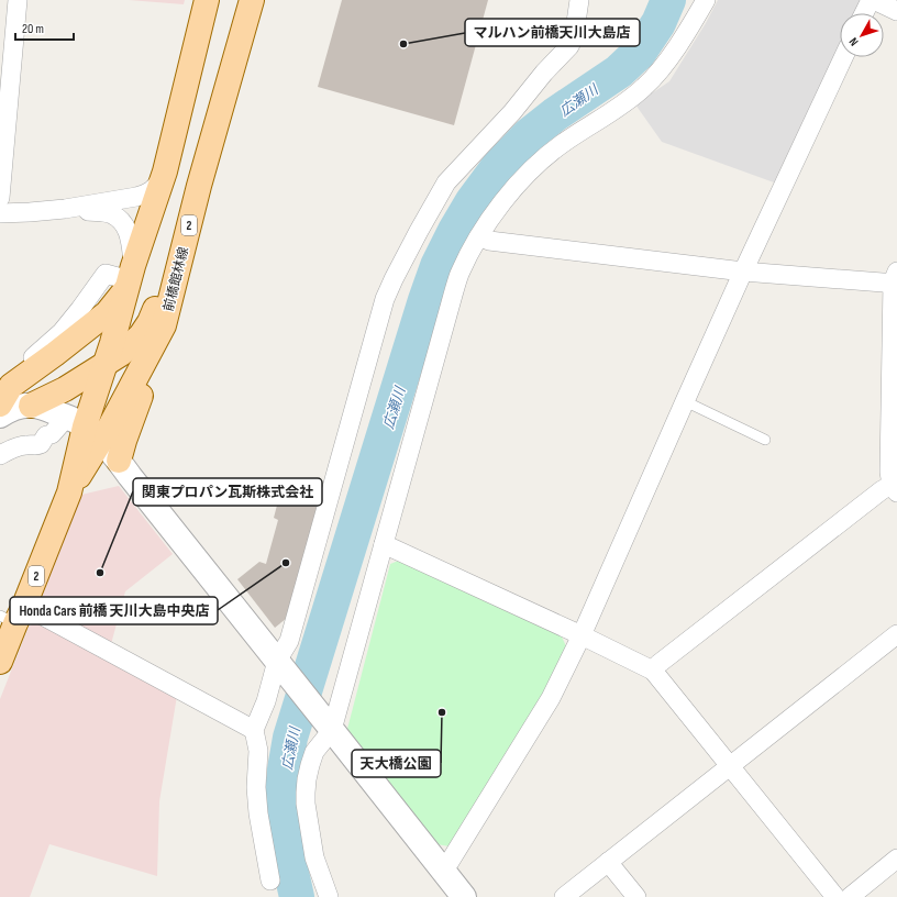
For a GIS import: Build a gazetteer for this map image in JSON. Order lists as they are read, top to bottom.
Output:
{
  "streets": {
    "main road": ["2", "前橋館林線"]
  },
  "water": ["広瀬川"],
  "places": [
    "マルハン前橋天川大島店",
    "Honda Cars 前橋 天川大島中央店",
    "関東プロパン瓦斯株式会社",
    "天大橋公園"
  ],
  "scale_bar": "20 m",
  "north": "bottom left"
}
